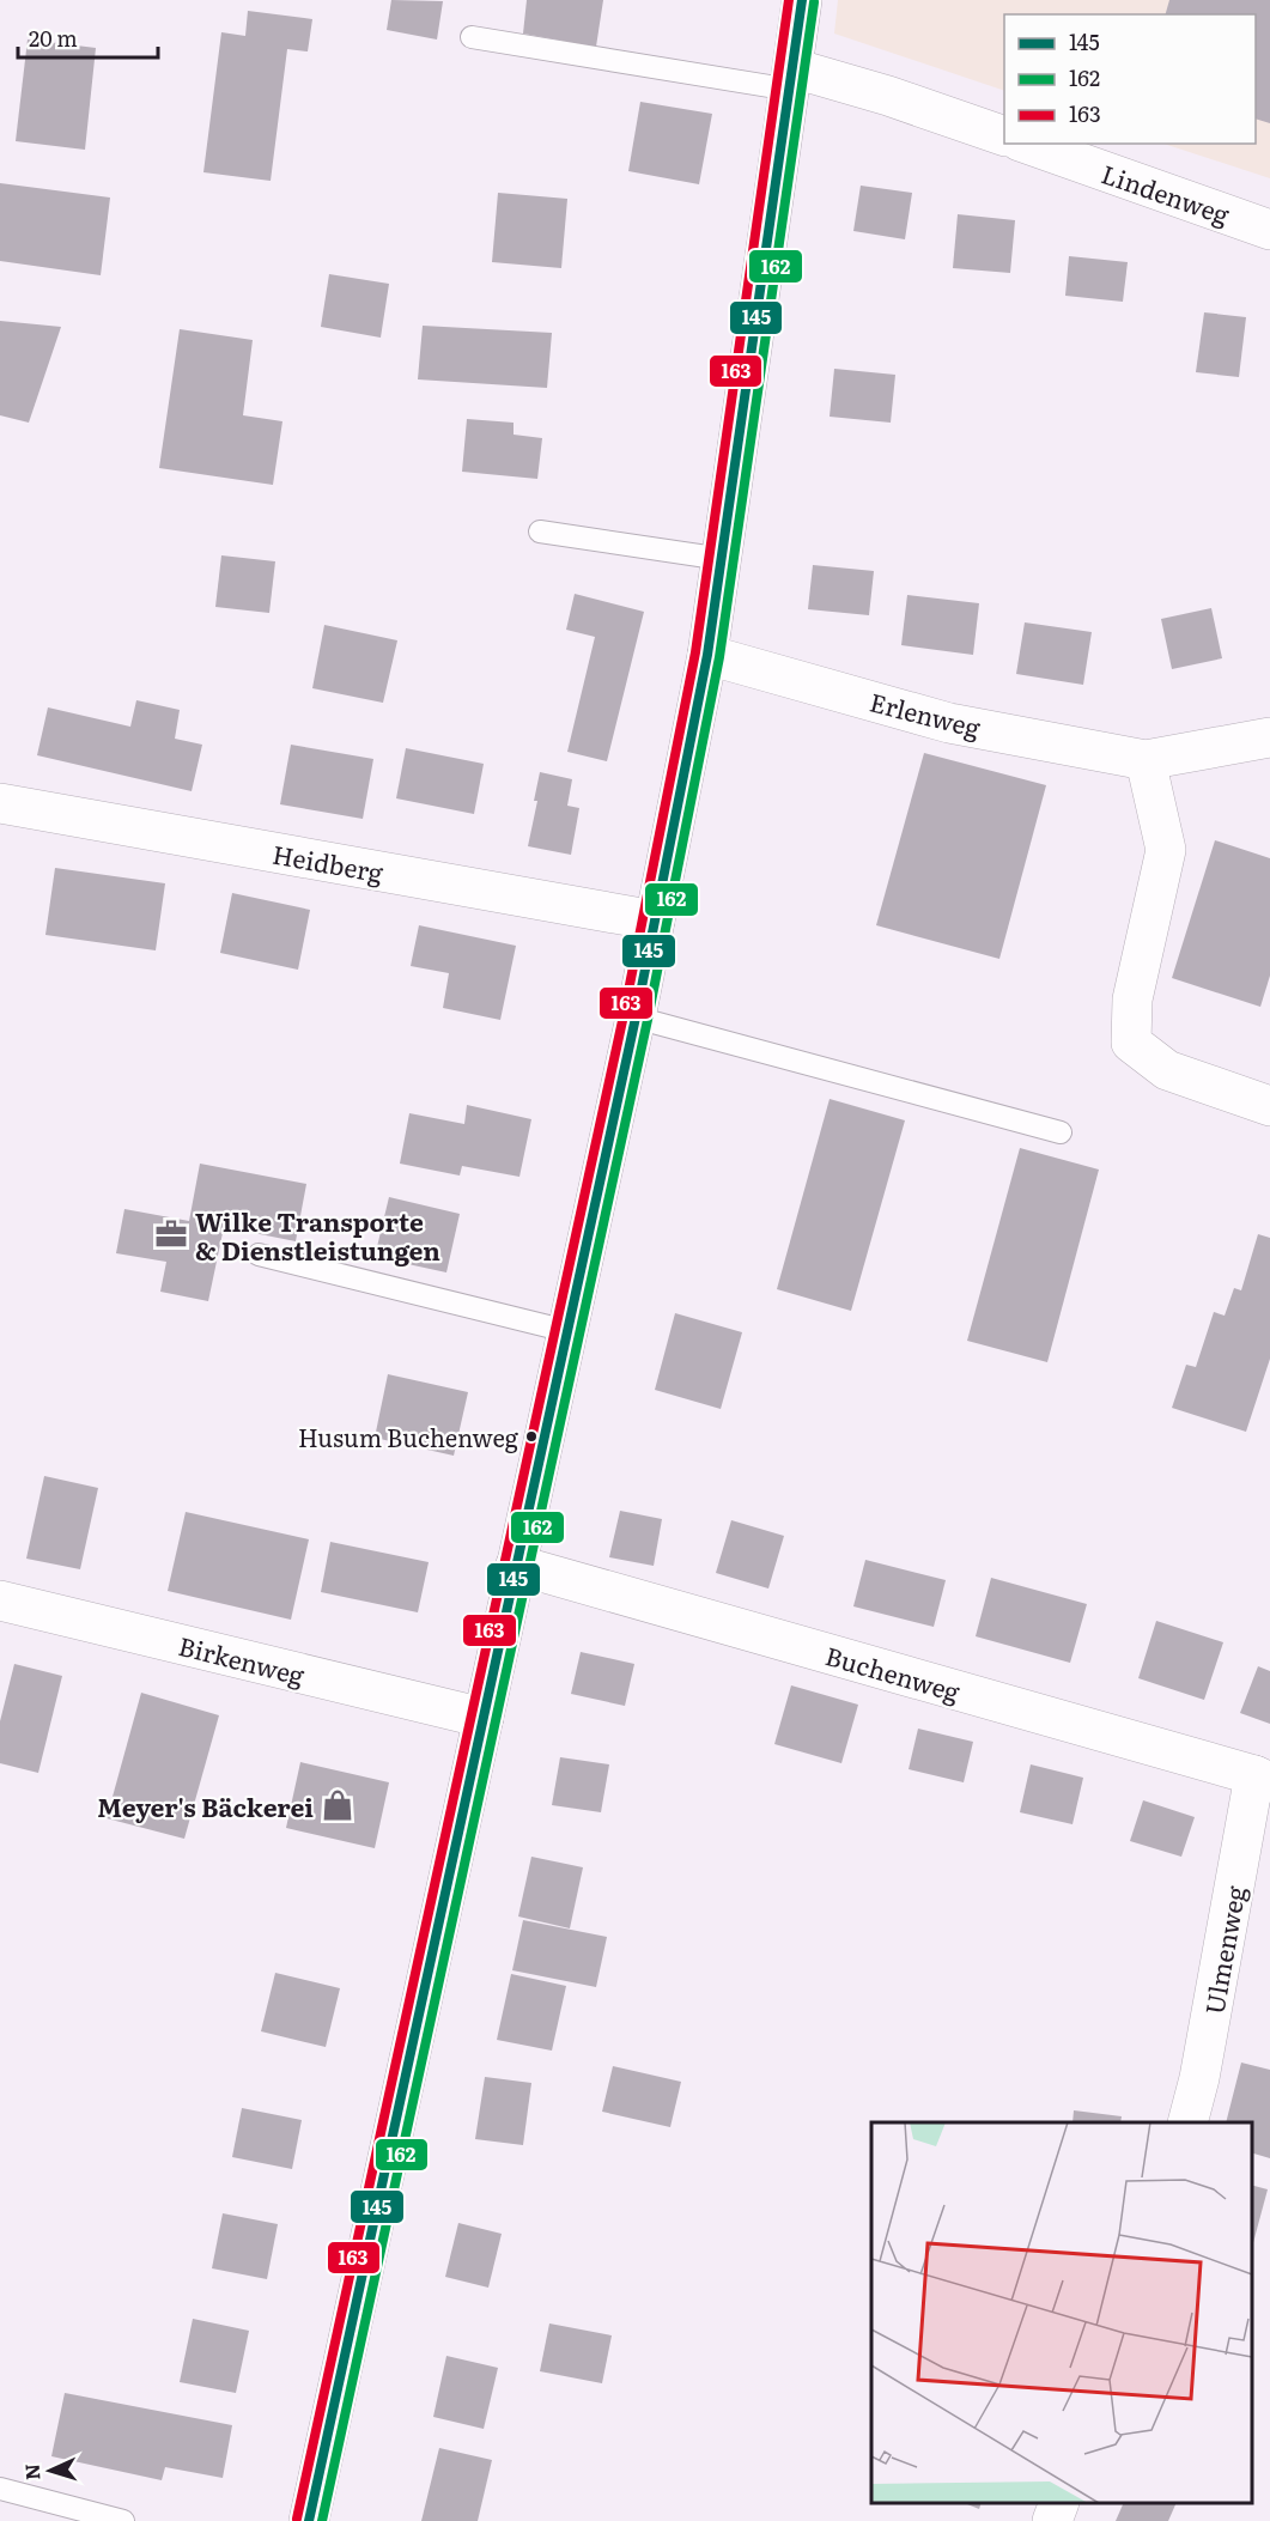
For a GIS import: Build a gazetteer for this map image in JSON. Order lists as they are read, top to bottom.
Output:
{
  "streets": {
    "street": [
      "Lindenweg",
      "Erlenweg",
      "Heidberg",
      "Birkenweg",
      "Buchenweg",
      "Ulmenweg"
    ]
  },
  "crossings": [
    ["Buchenweg", "Ulmenweg"]
  ],
  "places": {
    "office": ["Wilke Transporte & Dienstleistungen"],
    "other": ["Husum Buchenweg"],
    "shop": ["Meyer's Bäckerei"]
  },
  "lines": ["transit line 145", "transit line 163", "transit line 162"],
  "legend": ["145", "162", "163"],
  "scale_bar": "20 m",
  "north": "left"
}
